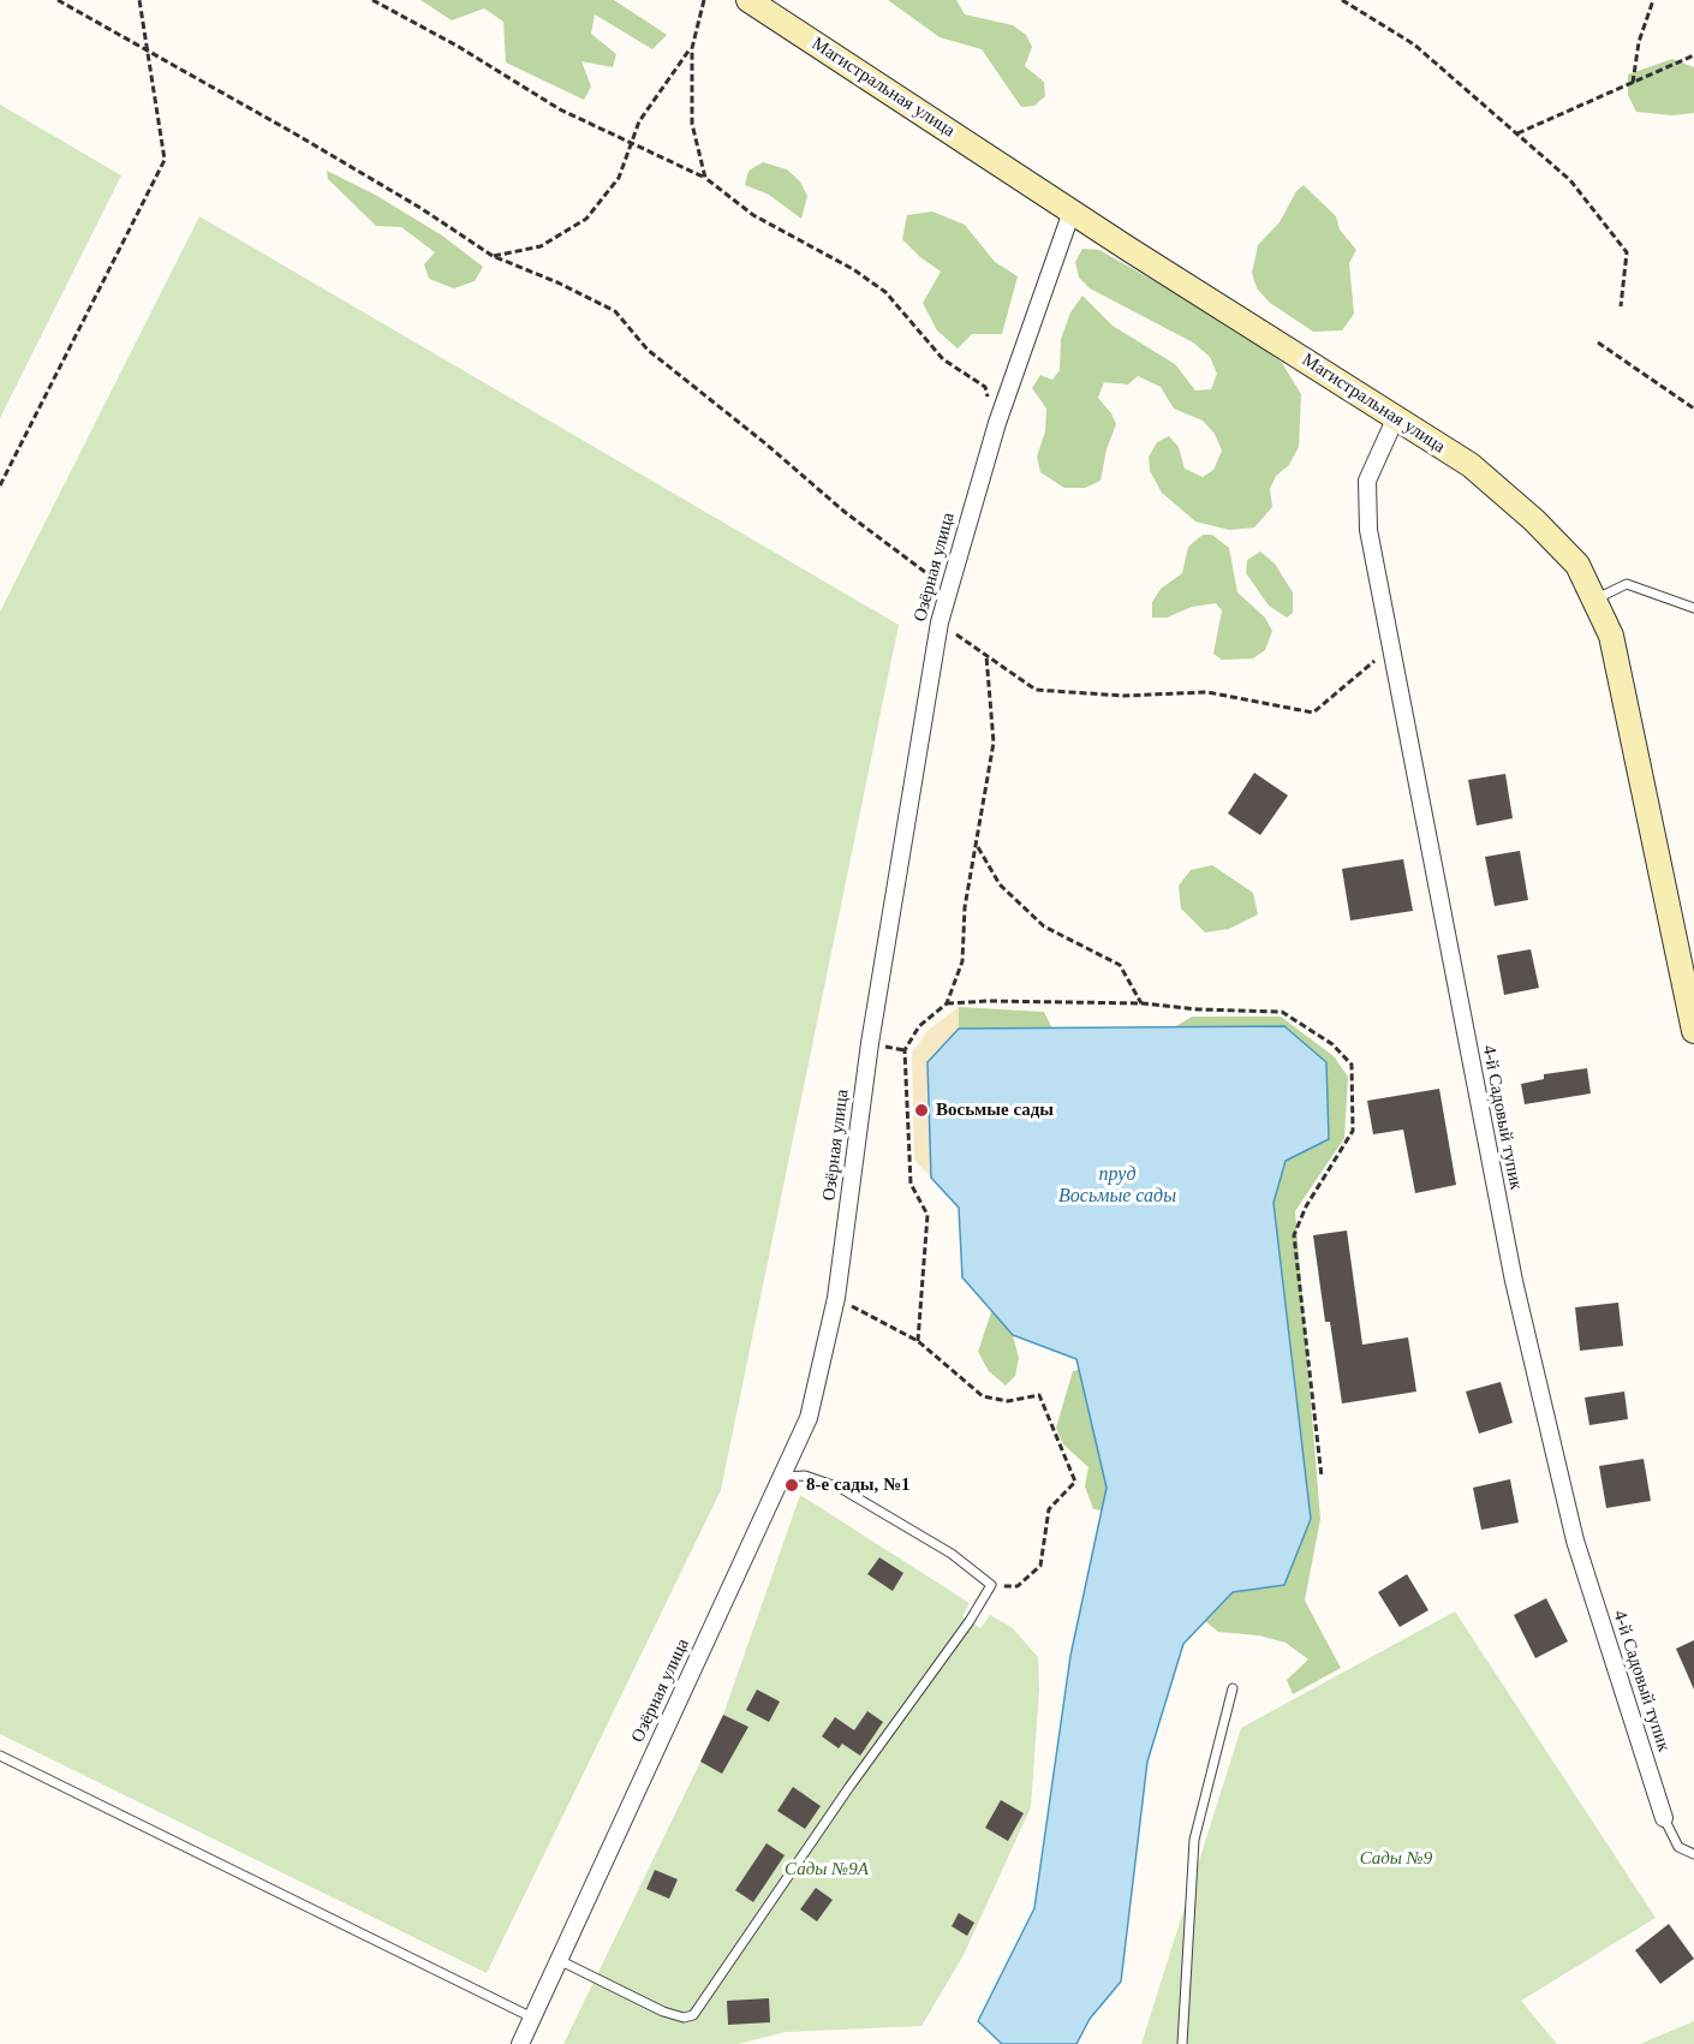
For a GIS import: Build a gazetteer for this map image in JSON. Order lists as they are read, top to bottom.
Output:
{
  "streets": {
    "street": ["Магистральная улица", "Озёрная улица", "4-й Садовый тупик"]
  },
  "crossings": [
    ["Магистральная улица", "Озёрная улица"],
    ["Магистральная улица", "4-й Садовый тупик"]
  ],
  "water": ["пруд Восьмые сады"],
  "parks": ["Сады №9", "Сады №9А"],
  "places": ["Восьмые сады", "8-е сады, №1"]
}
